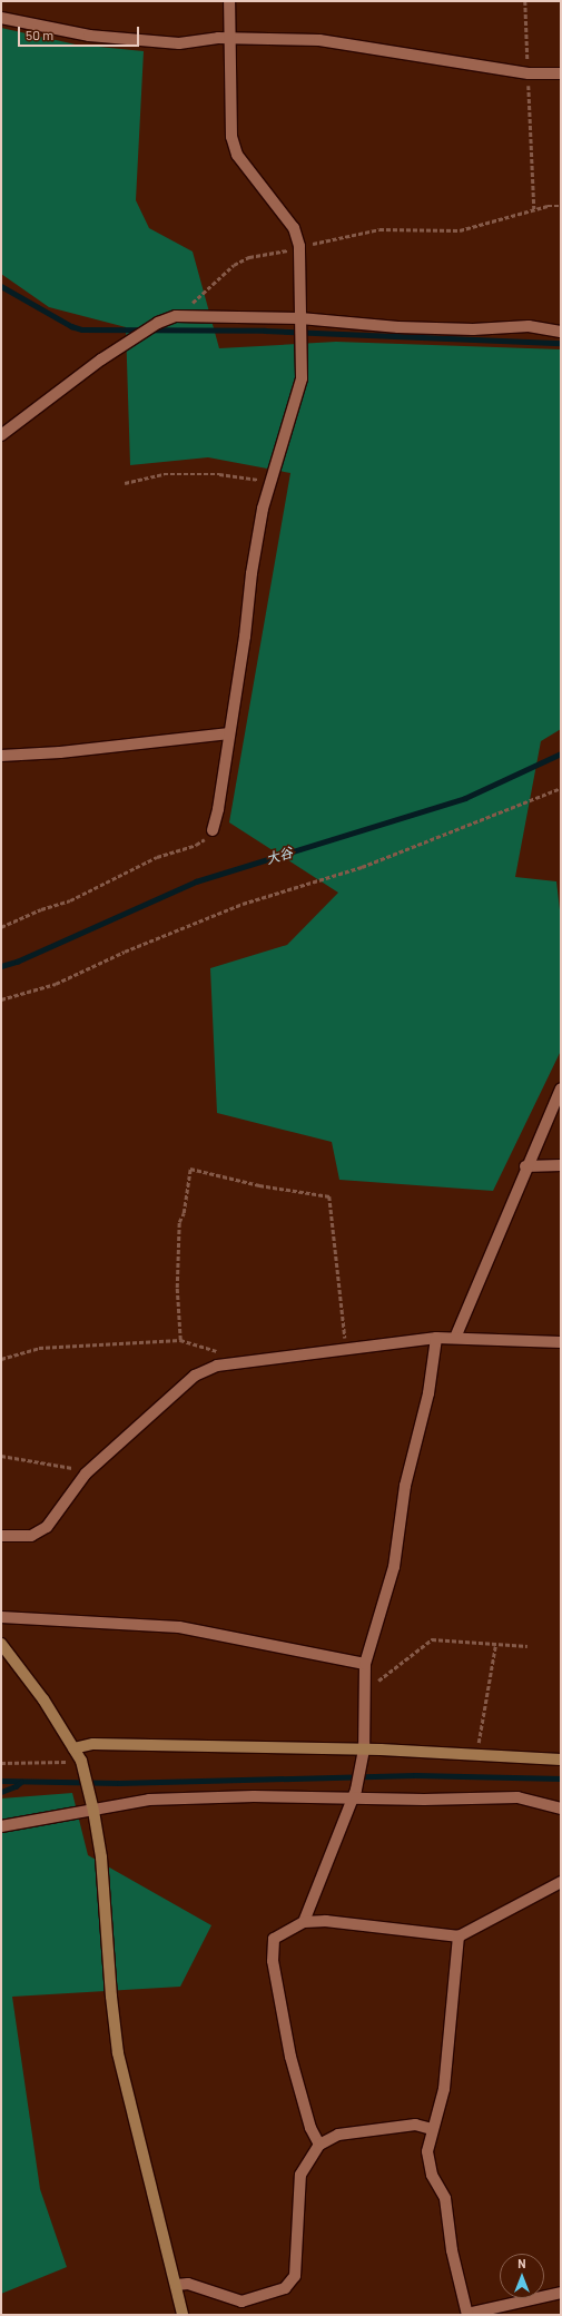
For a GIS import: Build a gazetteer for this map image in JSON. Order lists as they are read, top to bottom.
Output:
{
  "water": ["大谷"],
  "scale_bar": "50 m",
  "north": "top"
}
